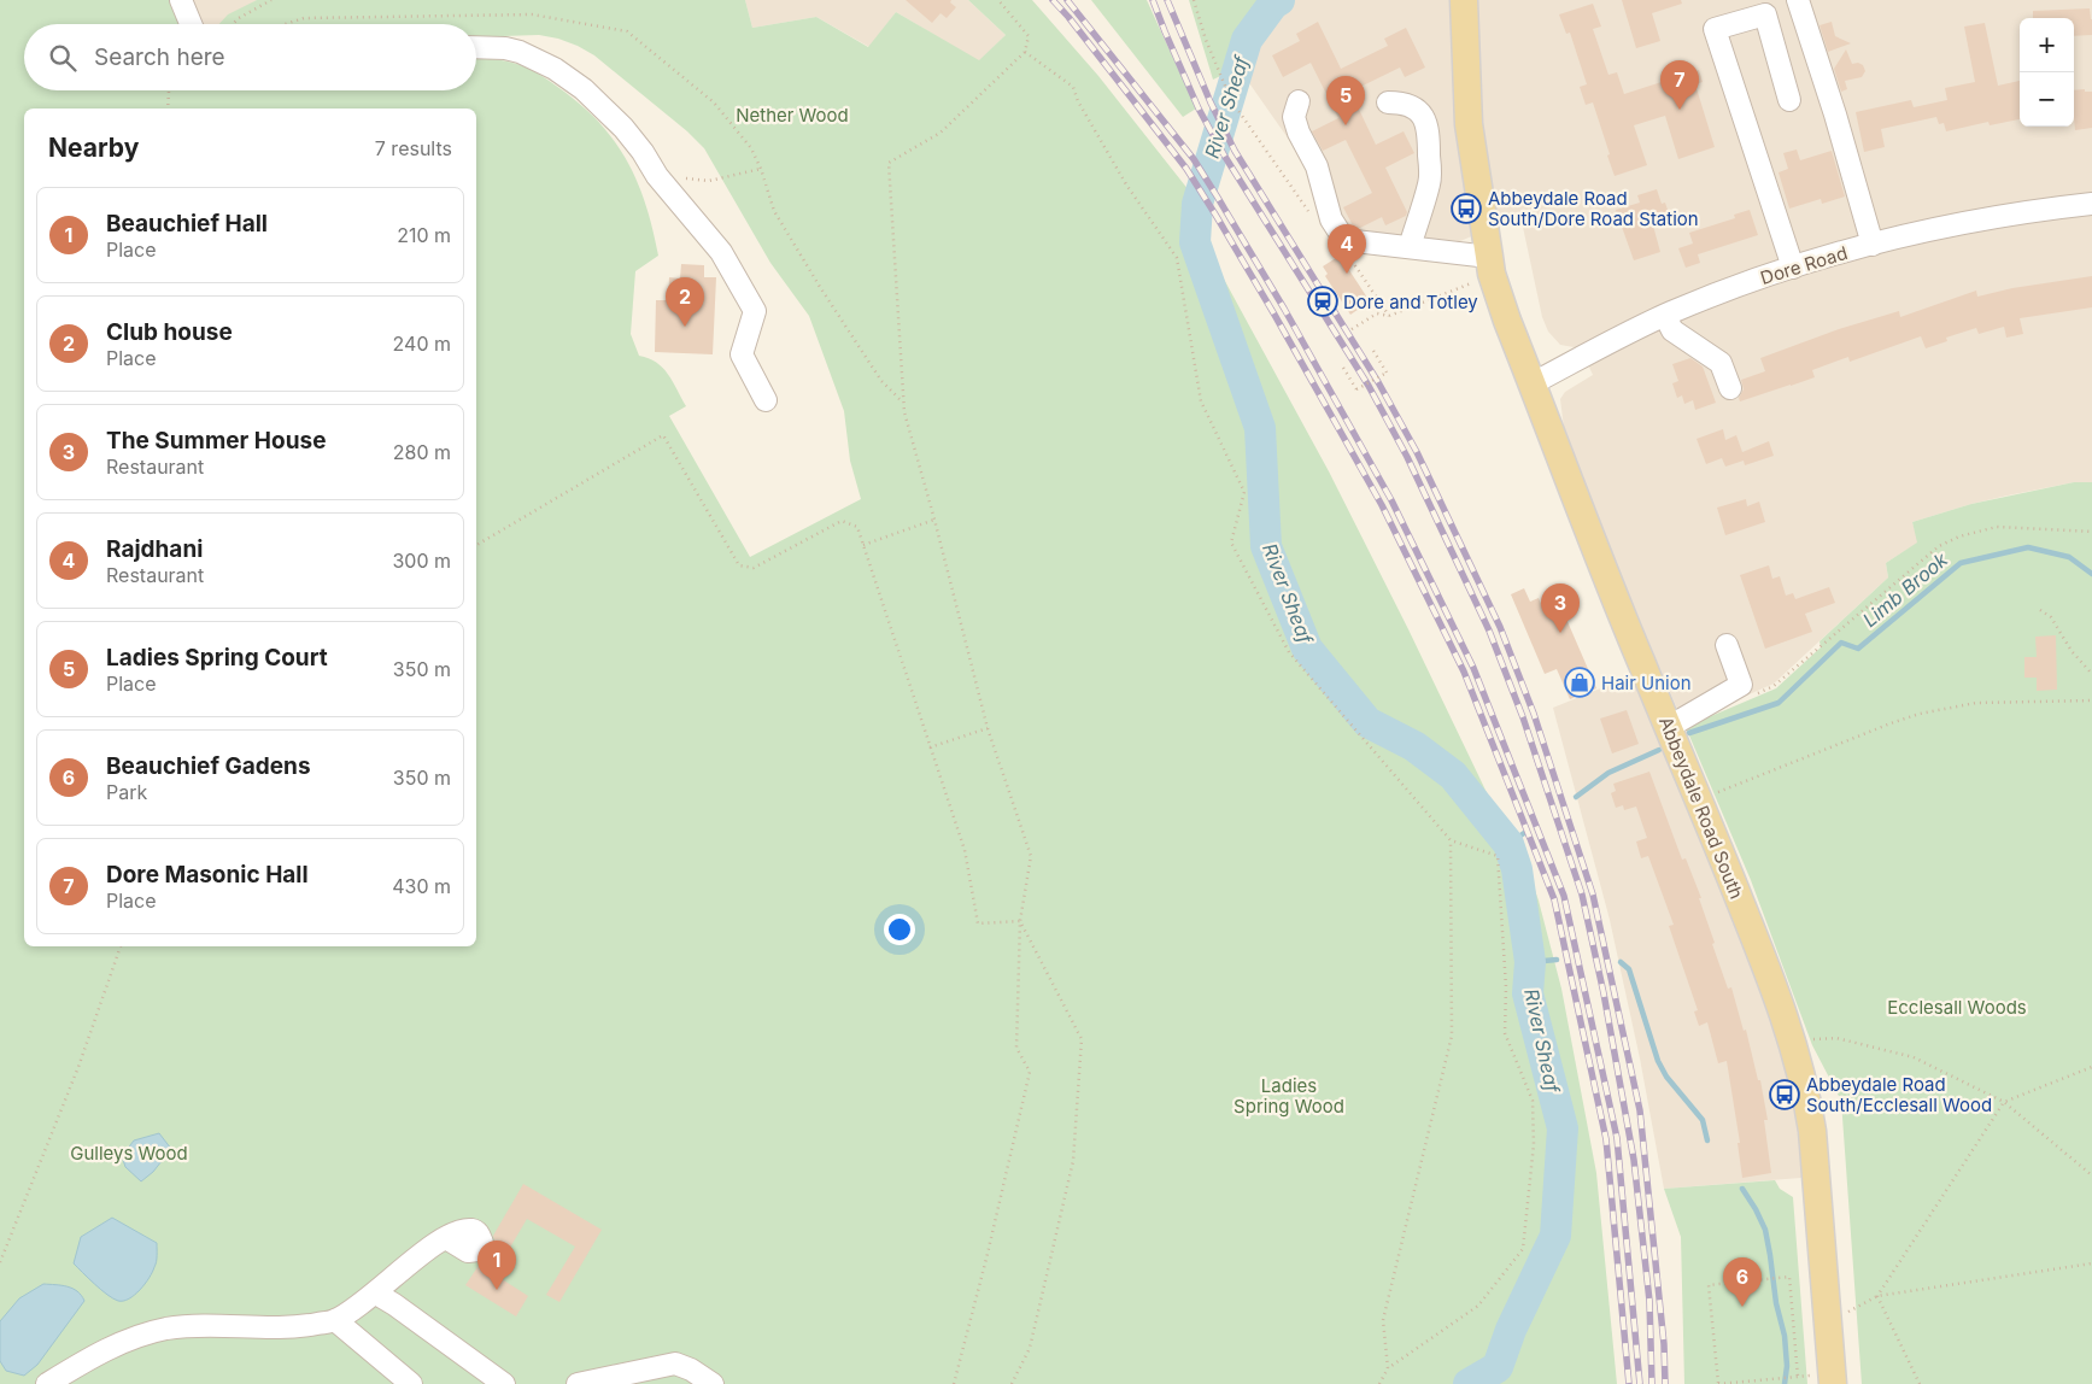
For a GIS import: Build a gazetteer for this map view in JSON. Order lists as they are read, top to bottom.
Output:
{
  "streets": {
    "main road": ["Abbeydale Road South"],
    "street": ["Dore Road"]
  },
  "crossings": [
    ["Dore Road", "Abbeydale Road South"]
  ],
  "water": ["River Sheaf", "Limb Brook"],
  "parks": [
    "Nether Wood",
    "Ecclesall Woods",
    "Ladies Spring Wood",
    "Gulleys Wood"
  ],
  "places": {
    "bus stop": ["Abbeydale Road South/Dore Road Station", "Abbeydale Road South/Ecclesall Wood"],
    "station": ["Dore and Totley"],
    "shop": ["Hair Union"]
  },
  "page": {
    "map_buttons": ["+", "−"],
    "search": "Search here",
    "pins": [
      "7",
      "5",
      "4",
      "2",
      "3",
      "1",
      "6"
    ],
    "heading": ["Nearby", "7 results"],
    "list": [
      {
        "mark": "1",
        "name": "Beauchief Hall",
        "note": "Place",
        "value": "210 m"
      },
      {
        "mark": "2",
        "name": "Club house",
        "note": "Place",
        "value": "240 m"
      },
      {
        "mark": "3",
        "name": "The Summer House",
        "note": "Restaurant",
        "value": "280 m"
      },
      {
        "mark": "4",
        "name": "Rajdhani",
        "note": "Restaurant",
        "value": "300 m"
      },
      {
        "mark": "5",
        "name": "Ladies Spring Court",
        "note": "Place",
        "value": "350 m"
      },
      {
        "mark": "6",
        "name": "Beauchief Gadens",
        "note": "Park",
        "value": "350 m"
      },
      {
        "mark": "7",
        "name": "Dore Masonic Hall",
        "note": "Place",
        "value": "430 m"
      }
    ]
  }
}
